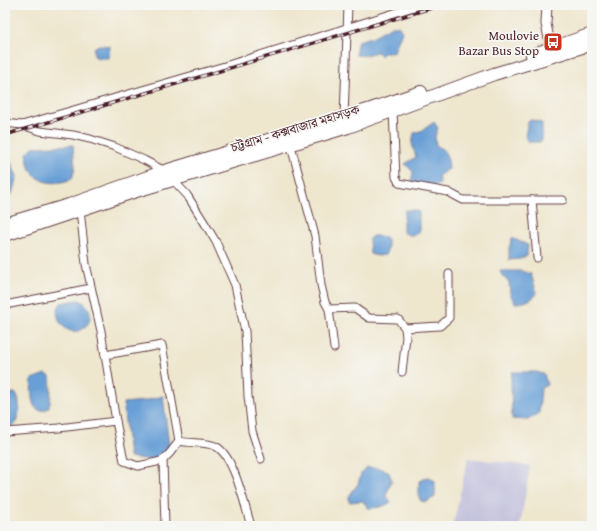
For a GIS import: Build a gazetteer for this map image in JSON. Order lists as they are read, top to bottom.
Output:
{
  "streets": {
    "highway": ["চট্টগ্রাম - কক্সবাজার মহাসড়ক"]
  },
  "places": {
    "bus stop": ["Moulovie Bazar Bus Stop"]
  }
}
